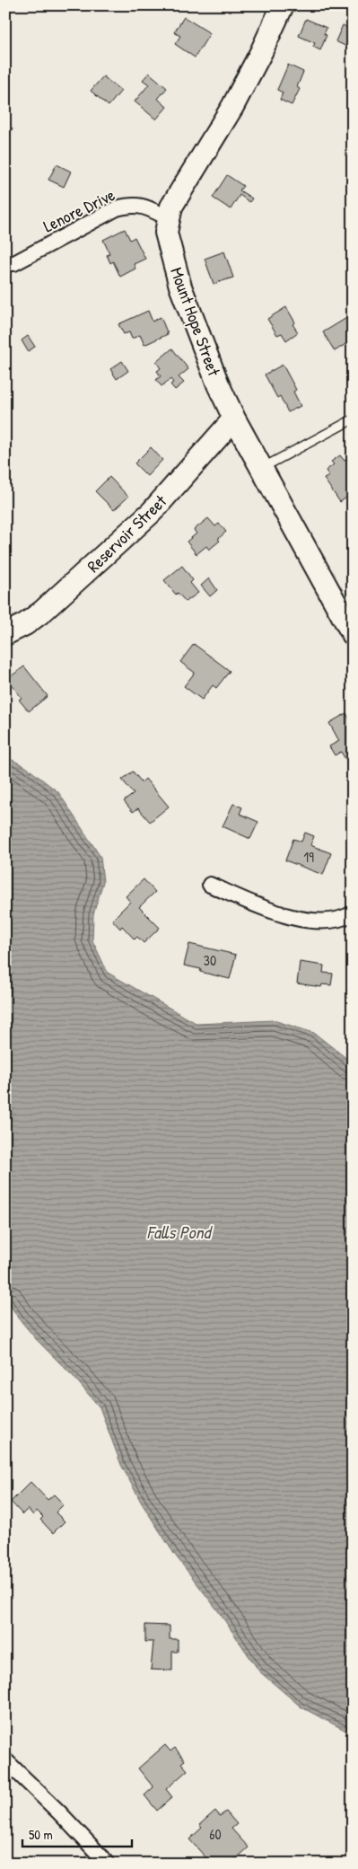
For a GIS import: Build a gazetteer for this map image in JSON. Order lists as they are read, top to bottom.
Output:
{
  "streets": {
    "street": ["Lenore Drive", "Mount Hope Street", "Reservoir Street"]
  },
  "crossings": [
    ["Lenore Drive", "Mount Hope Street"],
    ["Mount Hope Street", "Reservoir Street"]
  ],
  "water": ["Falls Pond"],
  "house_numbers": ["19", "30", "60"],
  "scale_bar": "50 m"
}
